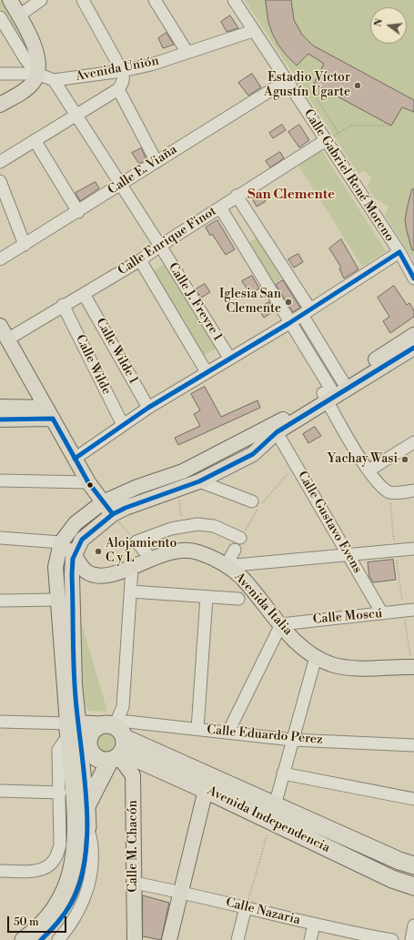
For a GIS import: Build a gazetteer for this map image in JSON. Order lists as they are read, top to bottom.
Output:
{
  "streets": {
    "highway": ["Calle Eduardo Perez", "Avenida Independencia"],
    "main road": ["Avenida Italia", "Calle M. Chacón"],
    "street": [
      "Avenida Unión",
      "Calle E. Viaña",
      "Calle Gabriel René Moreno",
      "Calle Enrique Finot",
      "Calle J. Freyre 1",
      "Calle Wilde 1",
      "Calle Wilde",
      "Calle Gustavo Evens",
      "Calle Moscú",
      "Calle Nazaria"
    ]
  },
  "crossings": [
    ["Avenida Unión", "Calle Gabriel René Moreno"],
    ["Avenida Unión", "Calle J. Freyre 1"],
    ["Calle E. Viaña", "Calle Gabriel René Moreno"],
    ["Calle E. Viaña", "Calle J. Freyre 1"],
    ["Calle Gabriel René Moreno", "Calle Enrique Finot"],
    ["Calle Enrique Finot", "Calle J. Freyre 1"],
    ["Calle Enrique Finot", "Calle Wilde 1"],
    ["Calle Enrique Finot", "Calle Wilde"],
    ["Calle Gustavo Evens", "Calle Moscú"],
    ["Avenida Italia", "Calle Moscú"],
    ["Calle Eduardo Perez", "Avenida Independencia"],
    ["Calle Eduardo Perez", "Calle M. Chacón"],
    ["Avenida Independencia", "Calle M. Chacón"],
    ["Calle M. Chacón", "Calle Nazaria"]
  ],
  "districts": ["San Clemente"],
  "places": [
    "Estadio Víctor Agustín Ugarte",
    "Iglesia San Clemente",
    "Yachay Wasi",
    "Alojamiento C y L"
  ],
  "scale_bar": "50 m",
  "north": "left"
}
